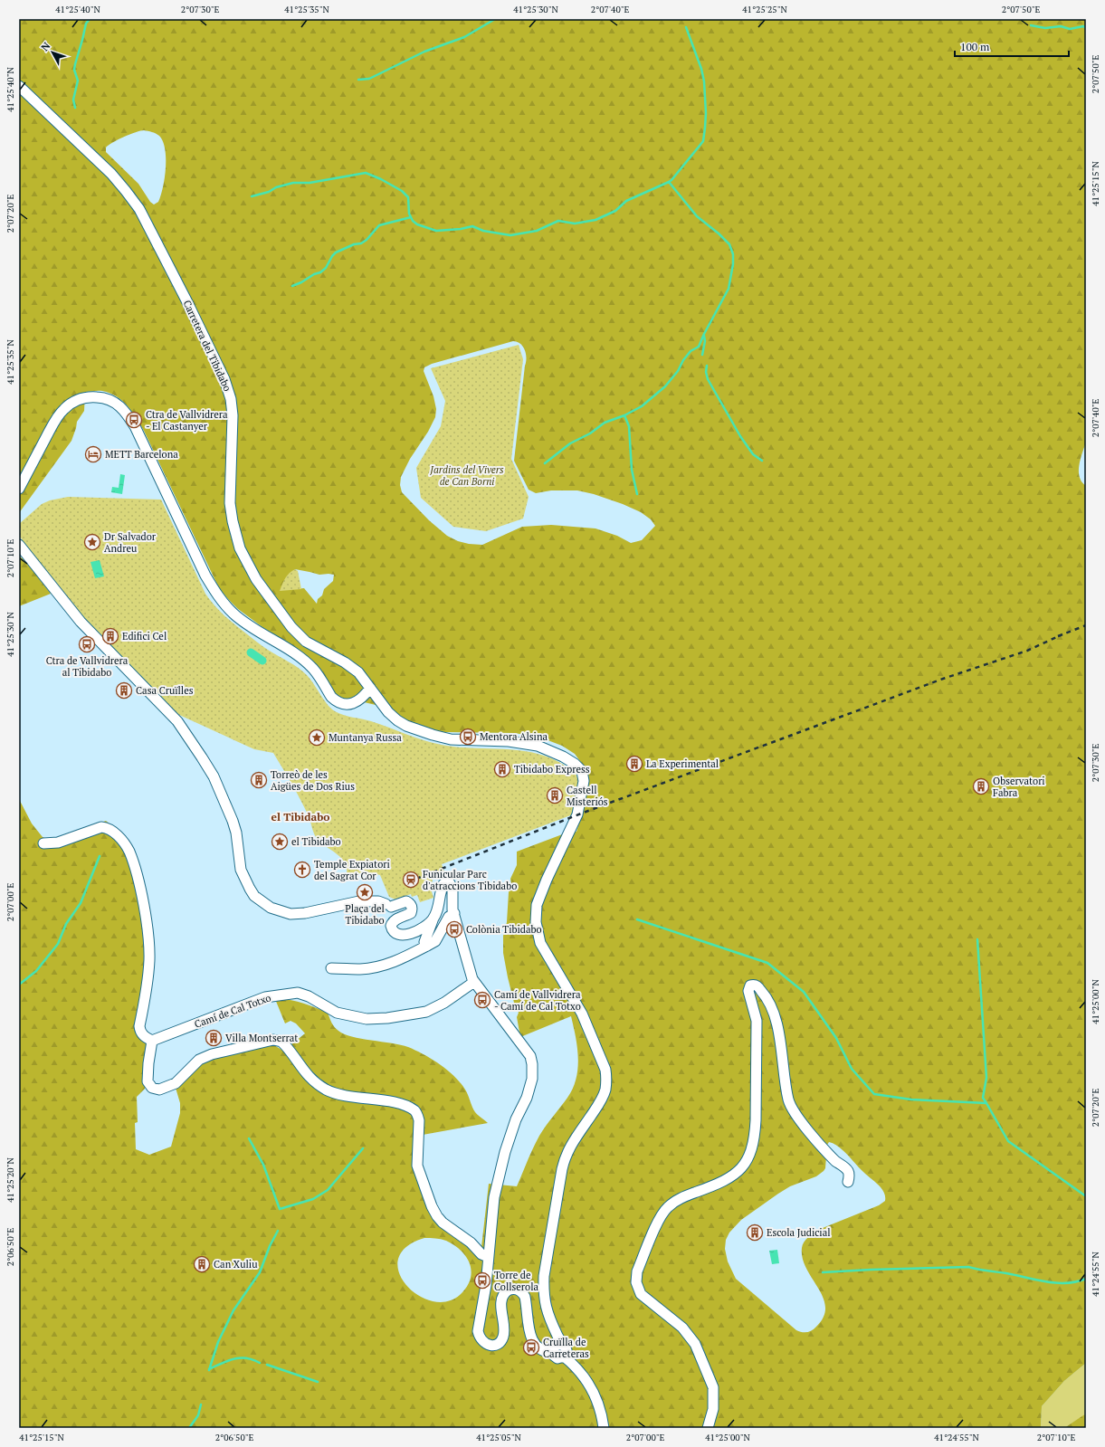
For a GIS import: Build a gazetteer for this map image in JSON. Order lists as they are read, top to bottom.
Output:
{
  "streets": {
    "street": ["Carretera del Tibidabo", "Camí de Cal Totxo"]
  },
  "districts": ["el Tibidabo"],
  "parks": ["Jardins del Vivers de Can Borni"],
  "places": {
    "bus stop": [
      "Ctra de Vallvidrera - El Castanyer",
      "Ctra de Vallvidrera al Tibidabo",
      "Mentora Alsina",
      "Colònia Tibidabo",
      "Camí de Vallvidrera - Camí de Cal Totxo",
      "Torre de Collserola",
      "Cruïlla de Carreteras"
    ],
    "hotel": ["METT Barcelona"],
    "place": [
      "Dr Salvador Andreu",
      "Muntanya Russa",
      "el Tibidabo",
      "Plaça del Tibidabo"
    ],
    "building": [
      "Edifici Cel",
      "Casa Cruïlles",
      "La Experimental",
      "Tibidabo Express",
      "Torreò de les Aigües de Dos Rius",
      "Observatori Fabra",
      "Castell Misteriós",
      "Villa Montserrat",
      "Escola Judicial",
      "Can Xuliu"
    ],
    "church": ["Temple Expiatori del Sagrat Cor"],
    "station": ["Funicular Parc d'atraccions Tibidabo"]
  },
  "scale_bar": "100 m",
  "north": "top left",
  "coordinates": [
    "41°25'40\"N",
    "2°07'30\"E",
    "41°25'35\"N",
    "41°25'30\"N",
    "2°07'40\"E",
    "41°25'25\"N",
    "2°07'50\"E",
    "41°25'15\"N",
    "2°07'20\"E",
    "2°07'10\"E",
    "2°07'00\"E",
    "41°25'00\"N",
    "41°25'20\"N",
    "2°06'50\"E",
    "41°24'55\"N",
    "41°25'05\"N"
  ]
}
